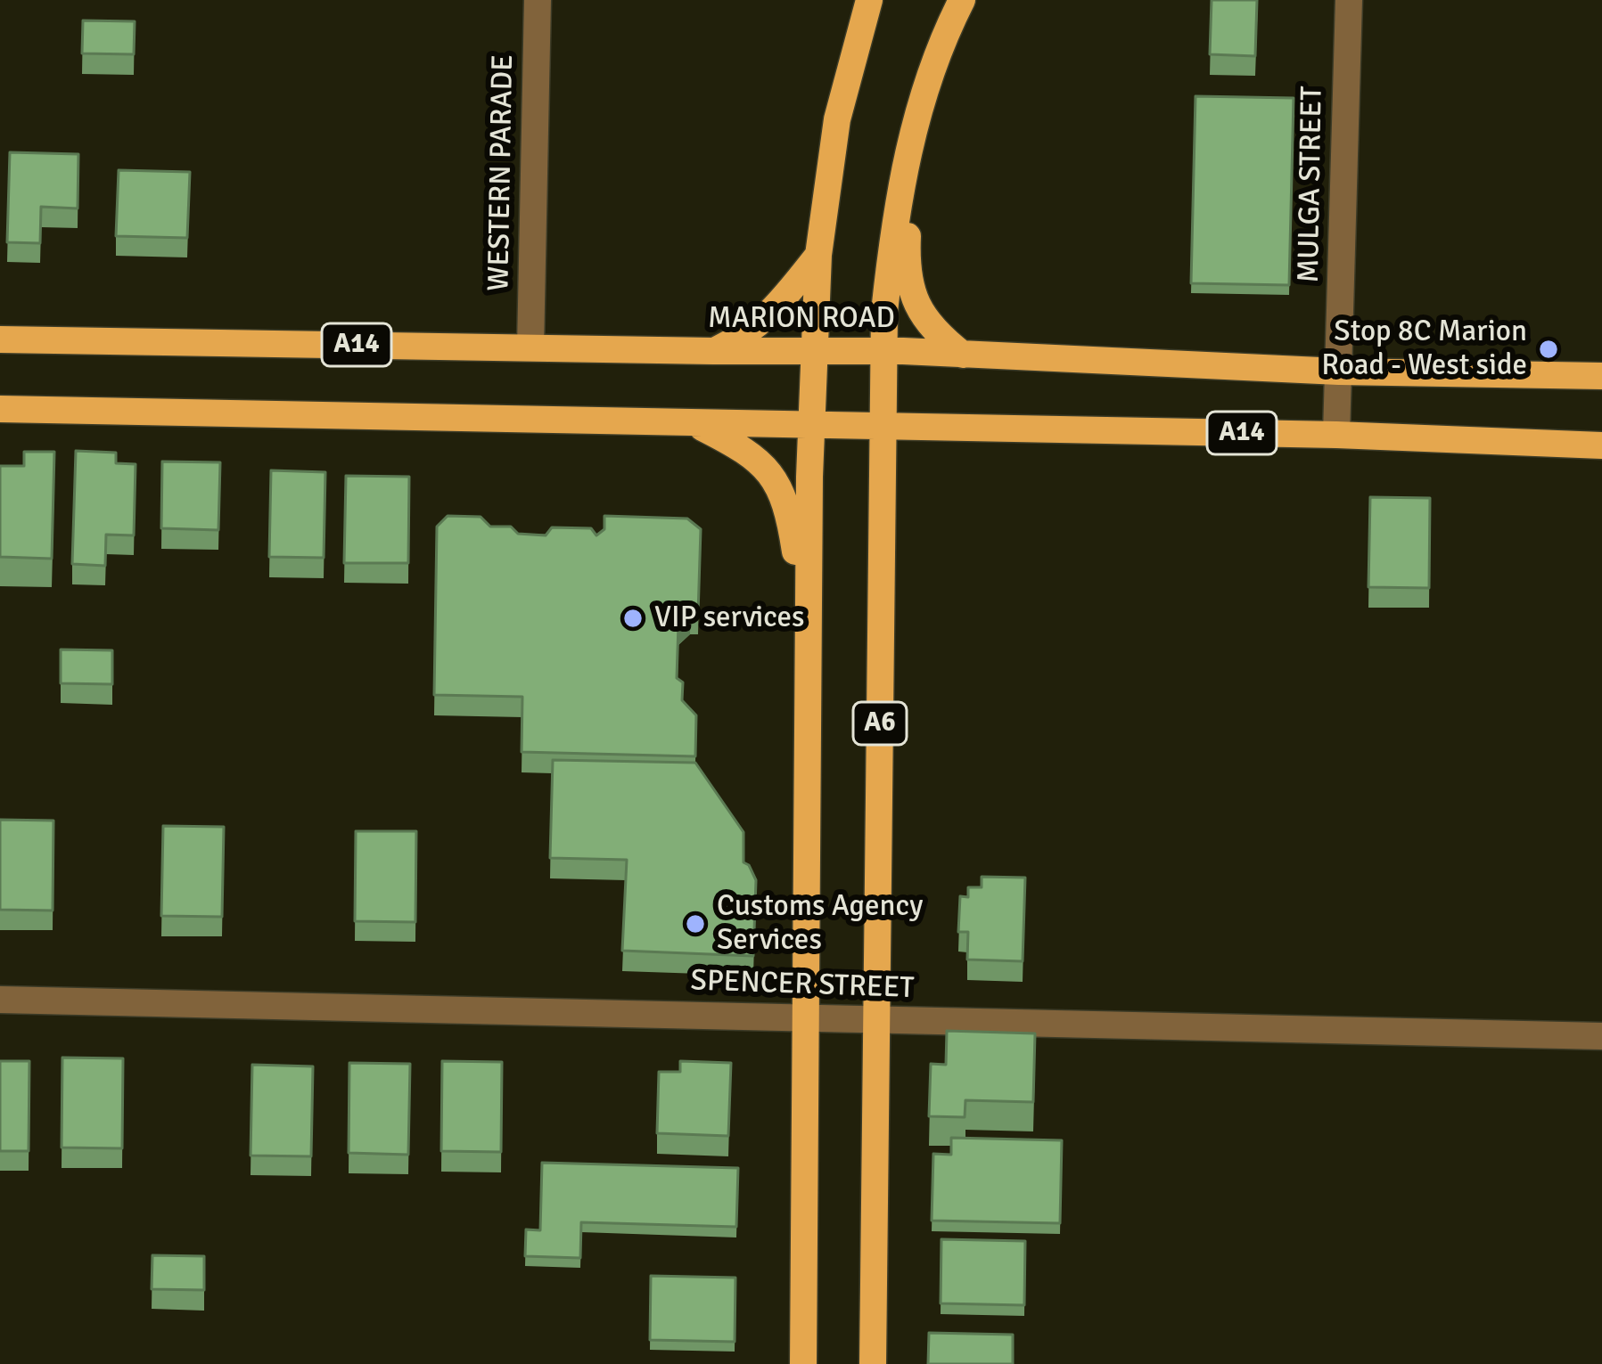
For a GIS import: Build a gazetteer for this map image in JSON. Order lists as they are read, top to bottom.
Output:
{
  "streets": {
    "main road": ["MARION ROAD", "A14", "A6"],
    "street": ["WESTERN PARADE", "MULGA STREET", "SPENCER STREET"]
  },
  "crossings": [
    ["WESTERN PARADE", "MARION ROAD"],
    ["MULGA STREET", "MARION ROAD"],
    ["MULGA STREET", "A14"],
    ["MARION ROAD", "A6"],
    ["A14", "A6"],
    ["A6", "SPENCER STREET"]
  ],
  "places": ["Stop 8C Marion Road - West side", "VIP services", "Customs Agency Services"]
}
